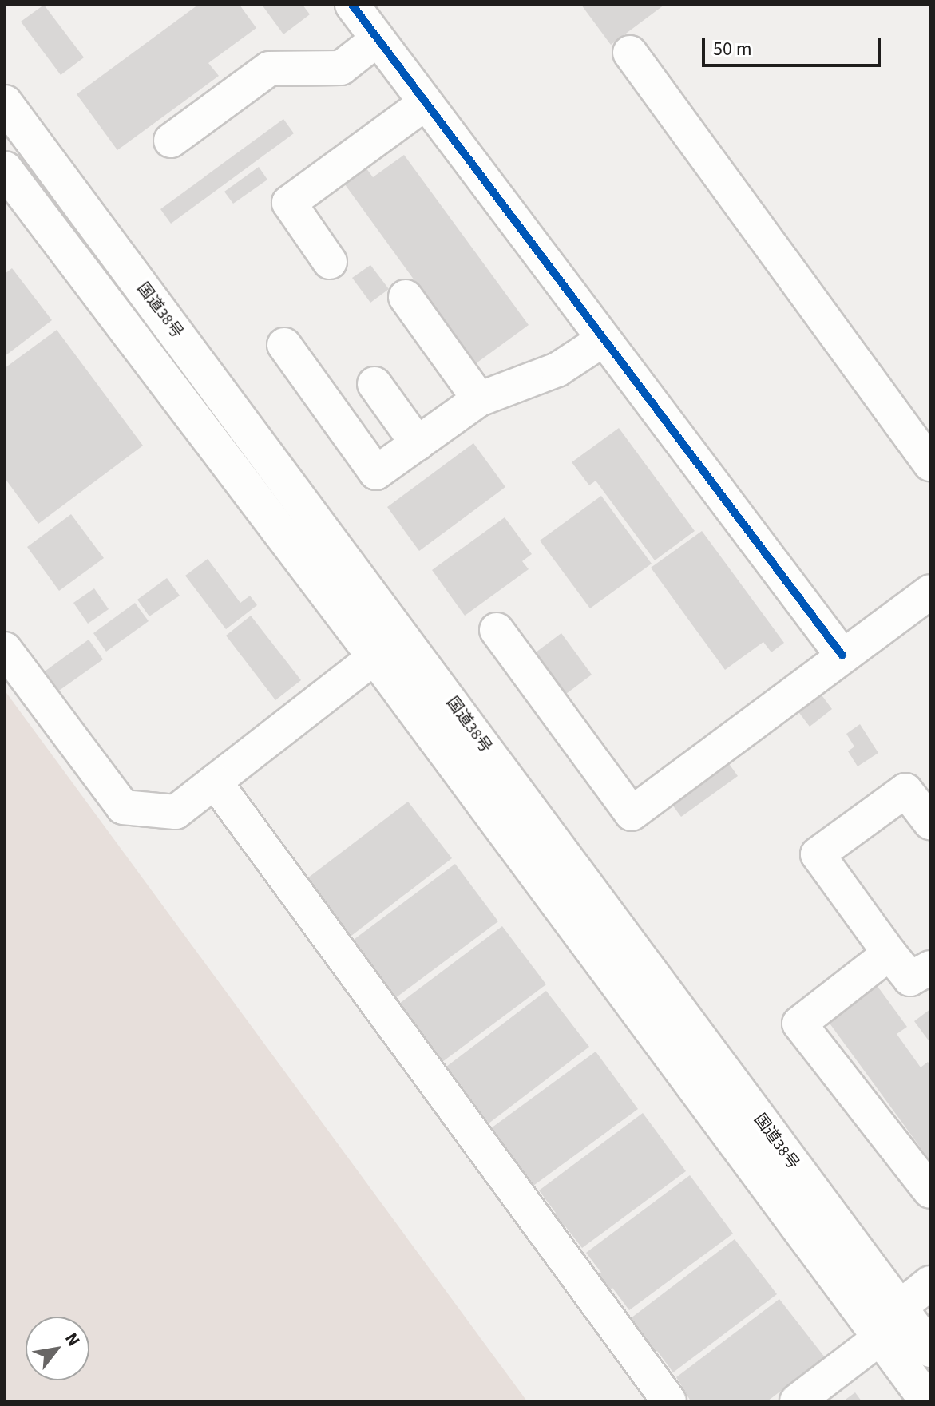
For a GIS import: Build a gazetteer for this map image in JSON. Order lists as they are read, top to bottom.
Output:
{
  "streets": {
    "highway": ["国道38号"]
  },
  "scale_bar": "50 m",
  "north": "top right"
}
